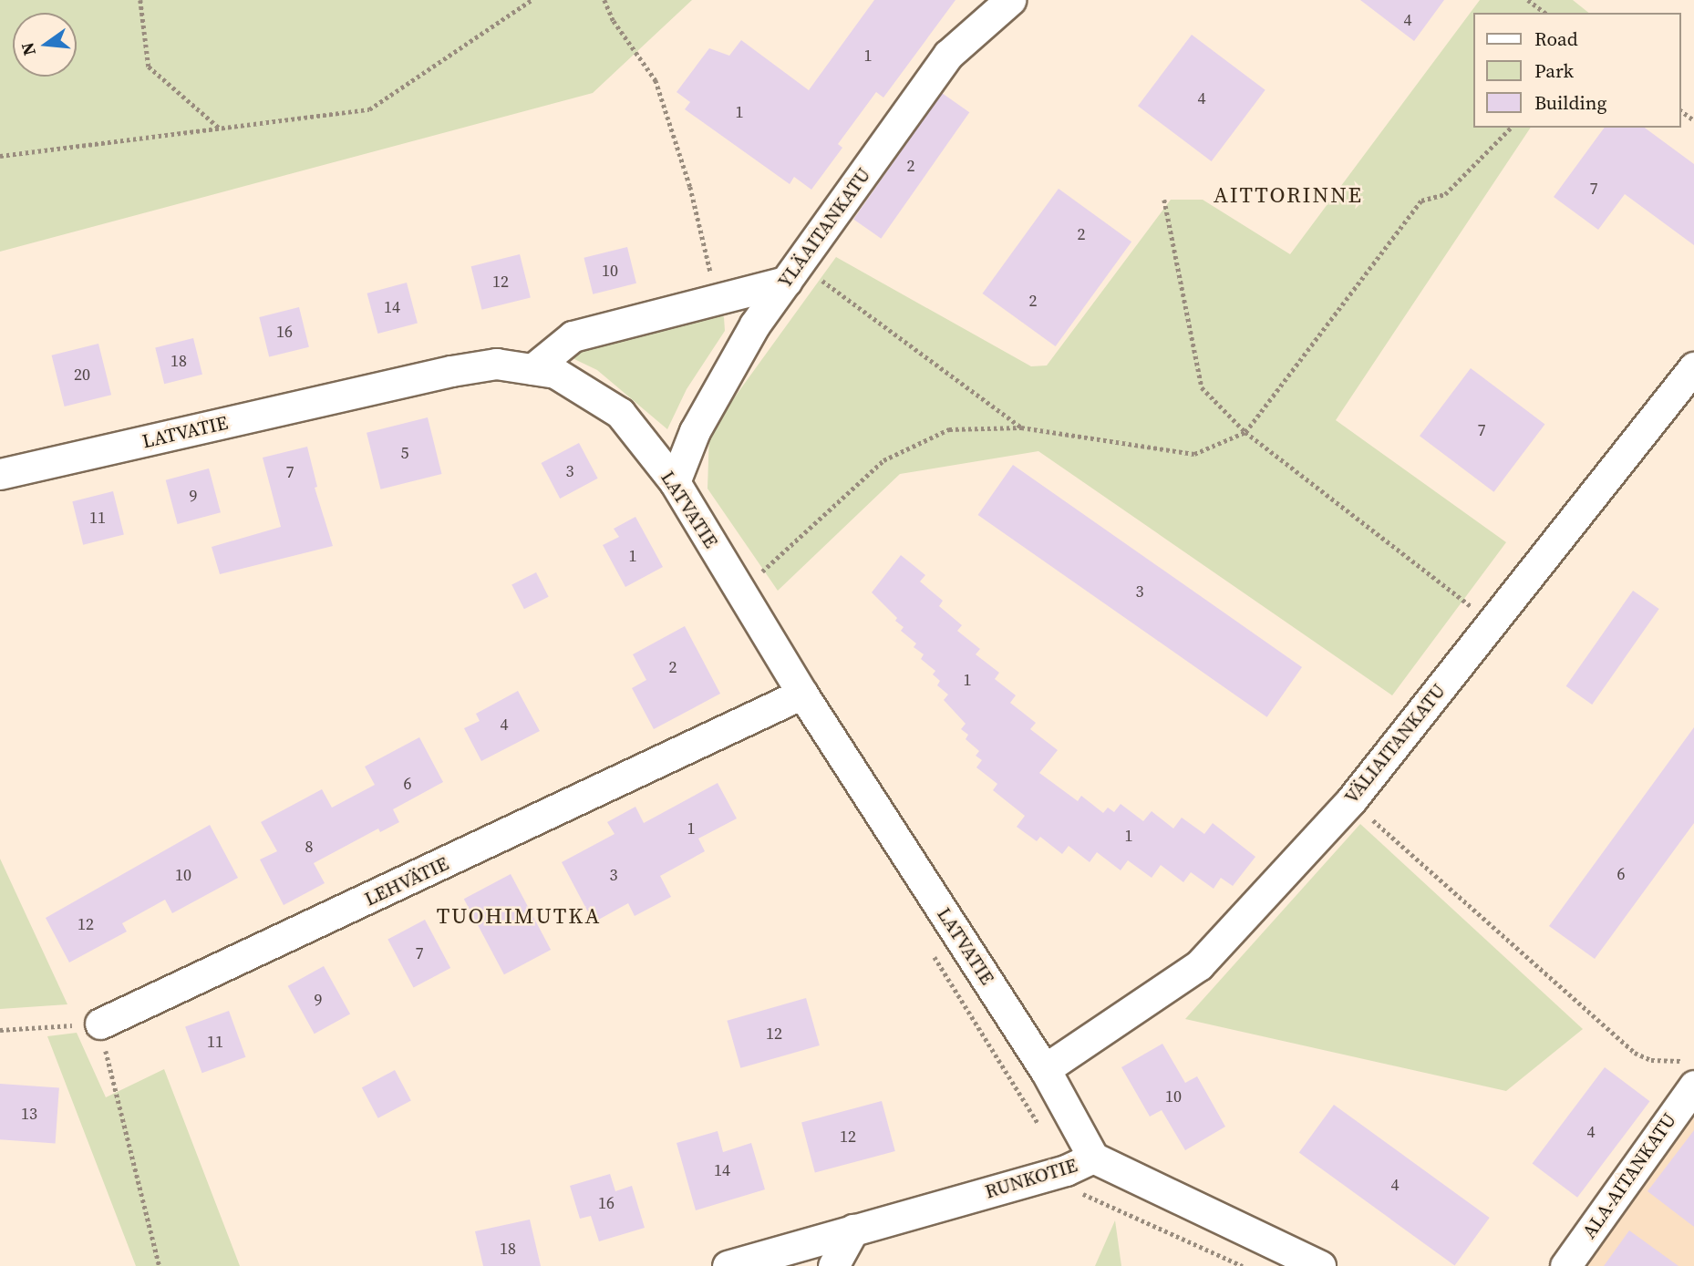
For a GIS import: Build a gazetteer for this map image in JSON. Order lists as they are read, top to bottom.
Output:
{
  "streets": {
    "street": [
      "YLÄAITANKATU",
      "LATVATIE",
      "VÄLIAITANKATU",
      "LEHVÄTIE",
      "ALA-AITANKATU",
      "RUNKOTIE"
    ]
  },
  "crossings": [
    ["YLÄAITANKATU", "LATVATIE"],
    ["LATVATIE", "VÄLIAITANKATU"],
    ["LATVATIE", "LEHVÄTIE"],
    ["LATVATIE", "RUNKOTIE"]
  ],
  "districts": ["AITTORINNE", "TUOHIMUTKA"],
  "house_numbers": [
    "4",
    "1",
    "4",
    "1",
    "2",
    "7",
    "2",
    "10",
    "12",
    "2",
    "14",
    "16",
    "18",
    "20",
    "7",
    "5",
    "3",
    "7",
    "9",
    "11",
    "1",
    "3",
    "2",
    "1",
    "4",
    "6",
    "1",
    "1",
    "8",
    "6",
    "10",
    "3",
    "12",
    "7",
    "9",
    "12",
    "11",
    "10",
    "13",
    "4",
    "12",
    "14",
    "4",
    "16",
    "18"
  ],
  "legend": ["Road", "Park", "Building"],
  "north": "left"
}
